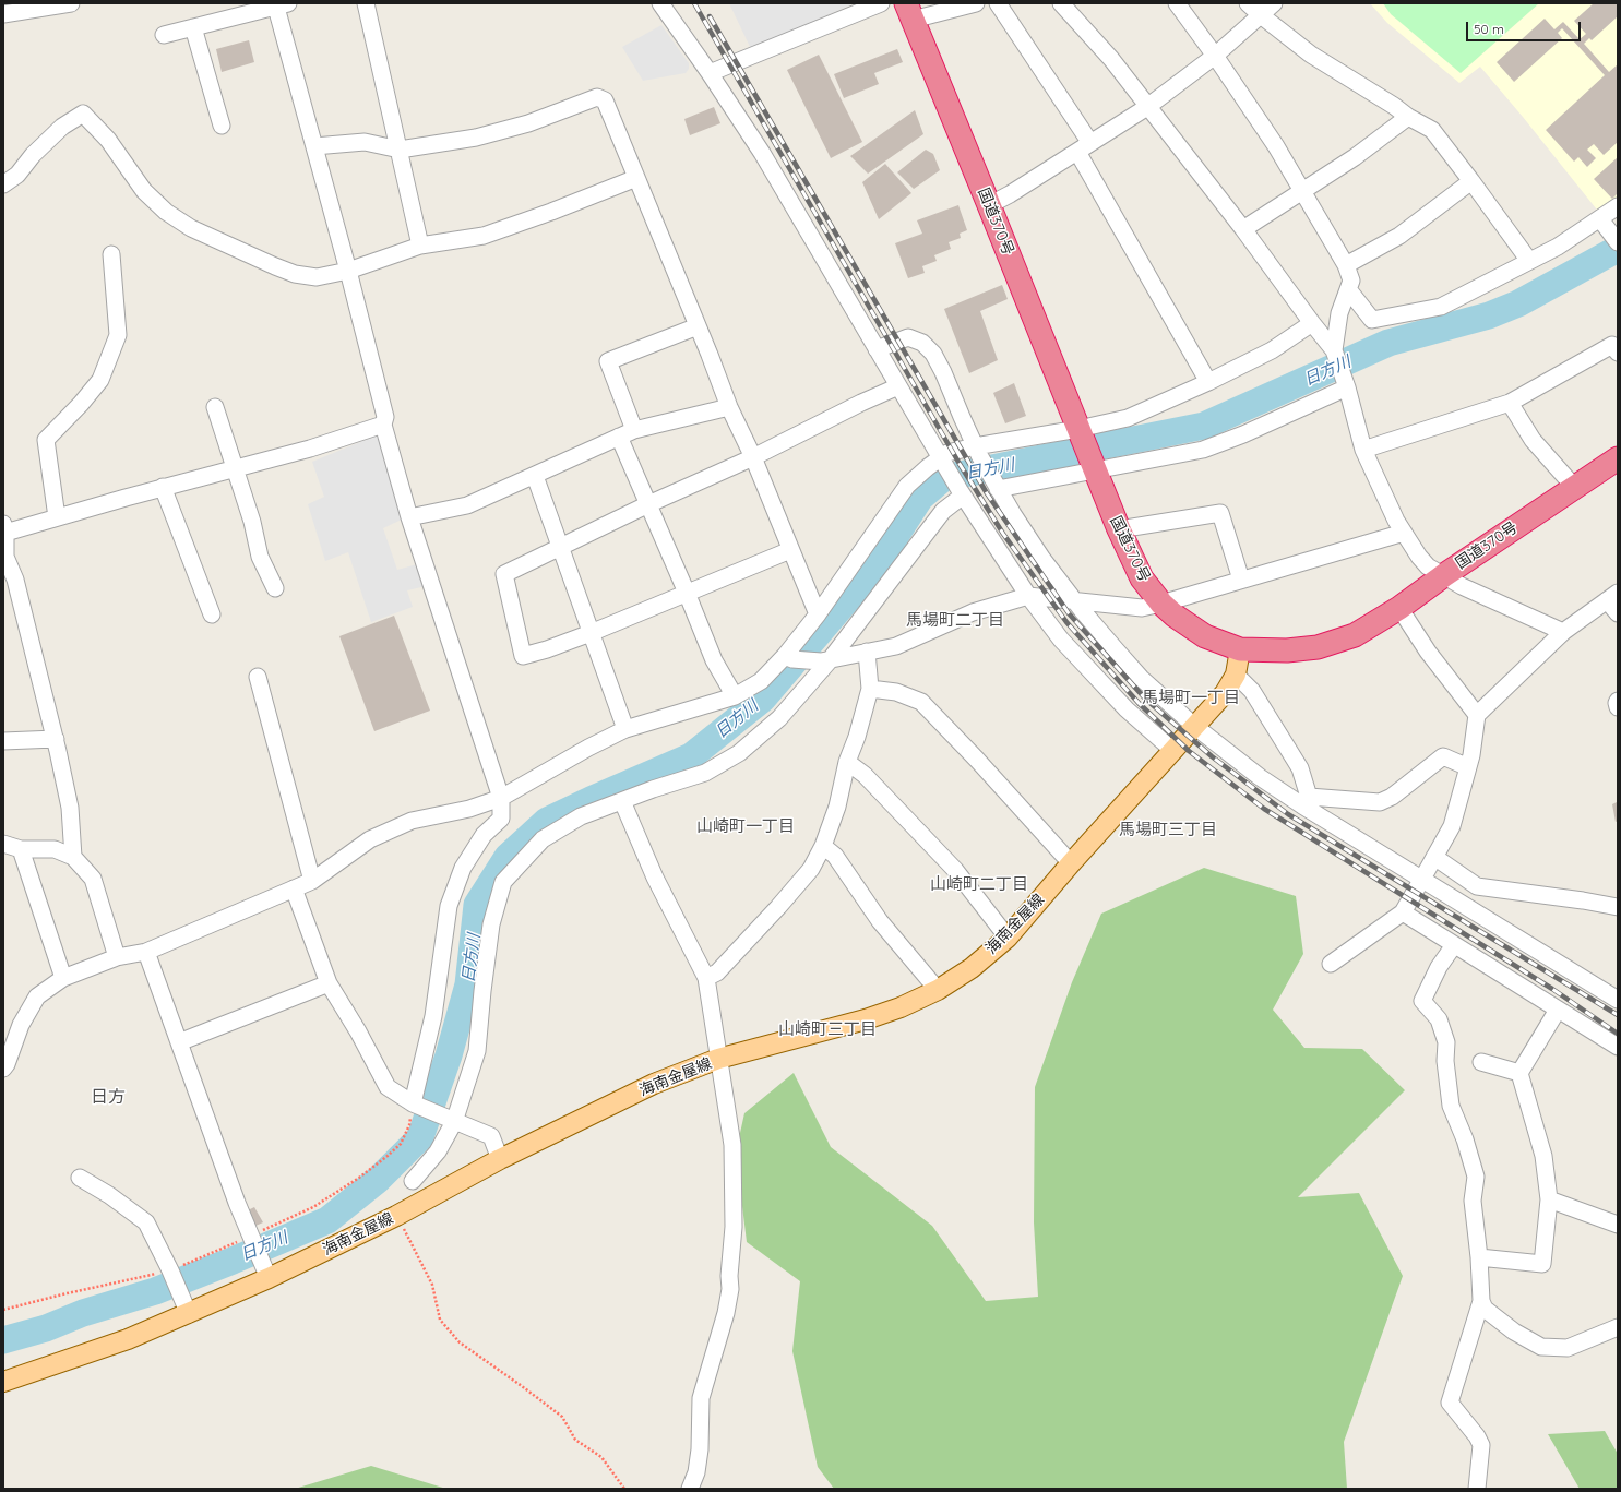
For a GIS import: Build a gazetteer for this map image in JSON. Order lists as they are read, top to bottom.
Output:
{
  "streets": {
    "highway": ["国道370号"],
    "main road": ["海南金屋線"]
  },
  "crossings": [
    ["国道370号", "海南金屋線"]
  ],
  "districts": [
    "馬場町二丁目",
    "馬場町一丁目",
    "山崎町一丁目",
    "馬場町三丁目",
    "山崎町二丁目",
    "山崎町三丁目",
    "日方"
  ],
  "water": ["日方川"],
  "scale_bar": "50 m"
}
